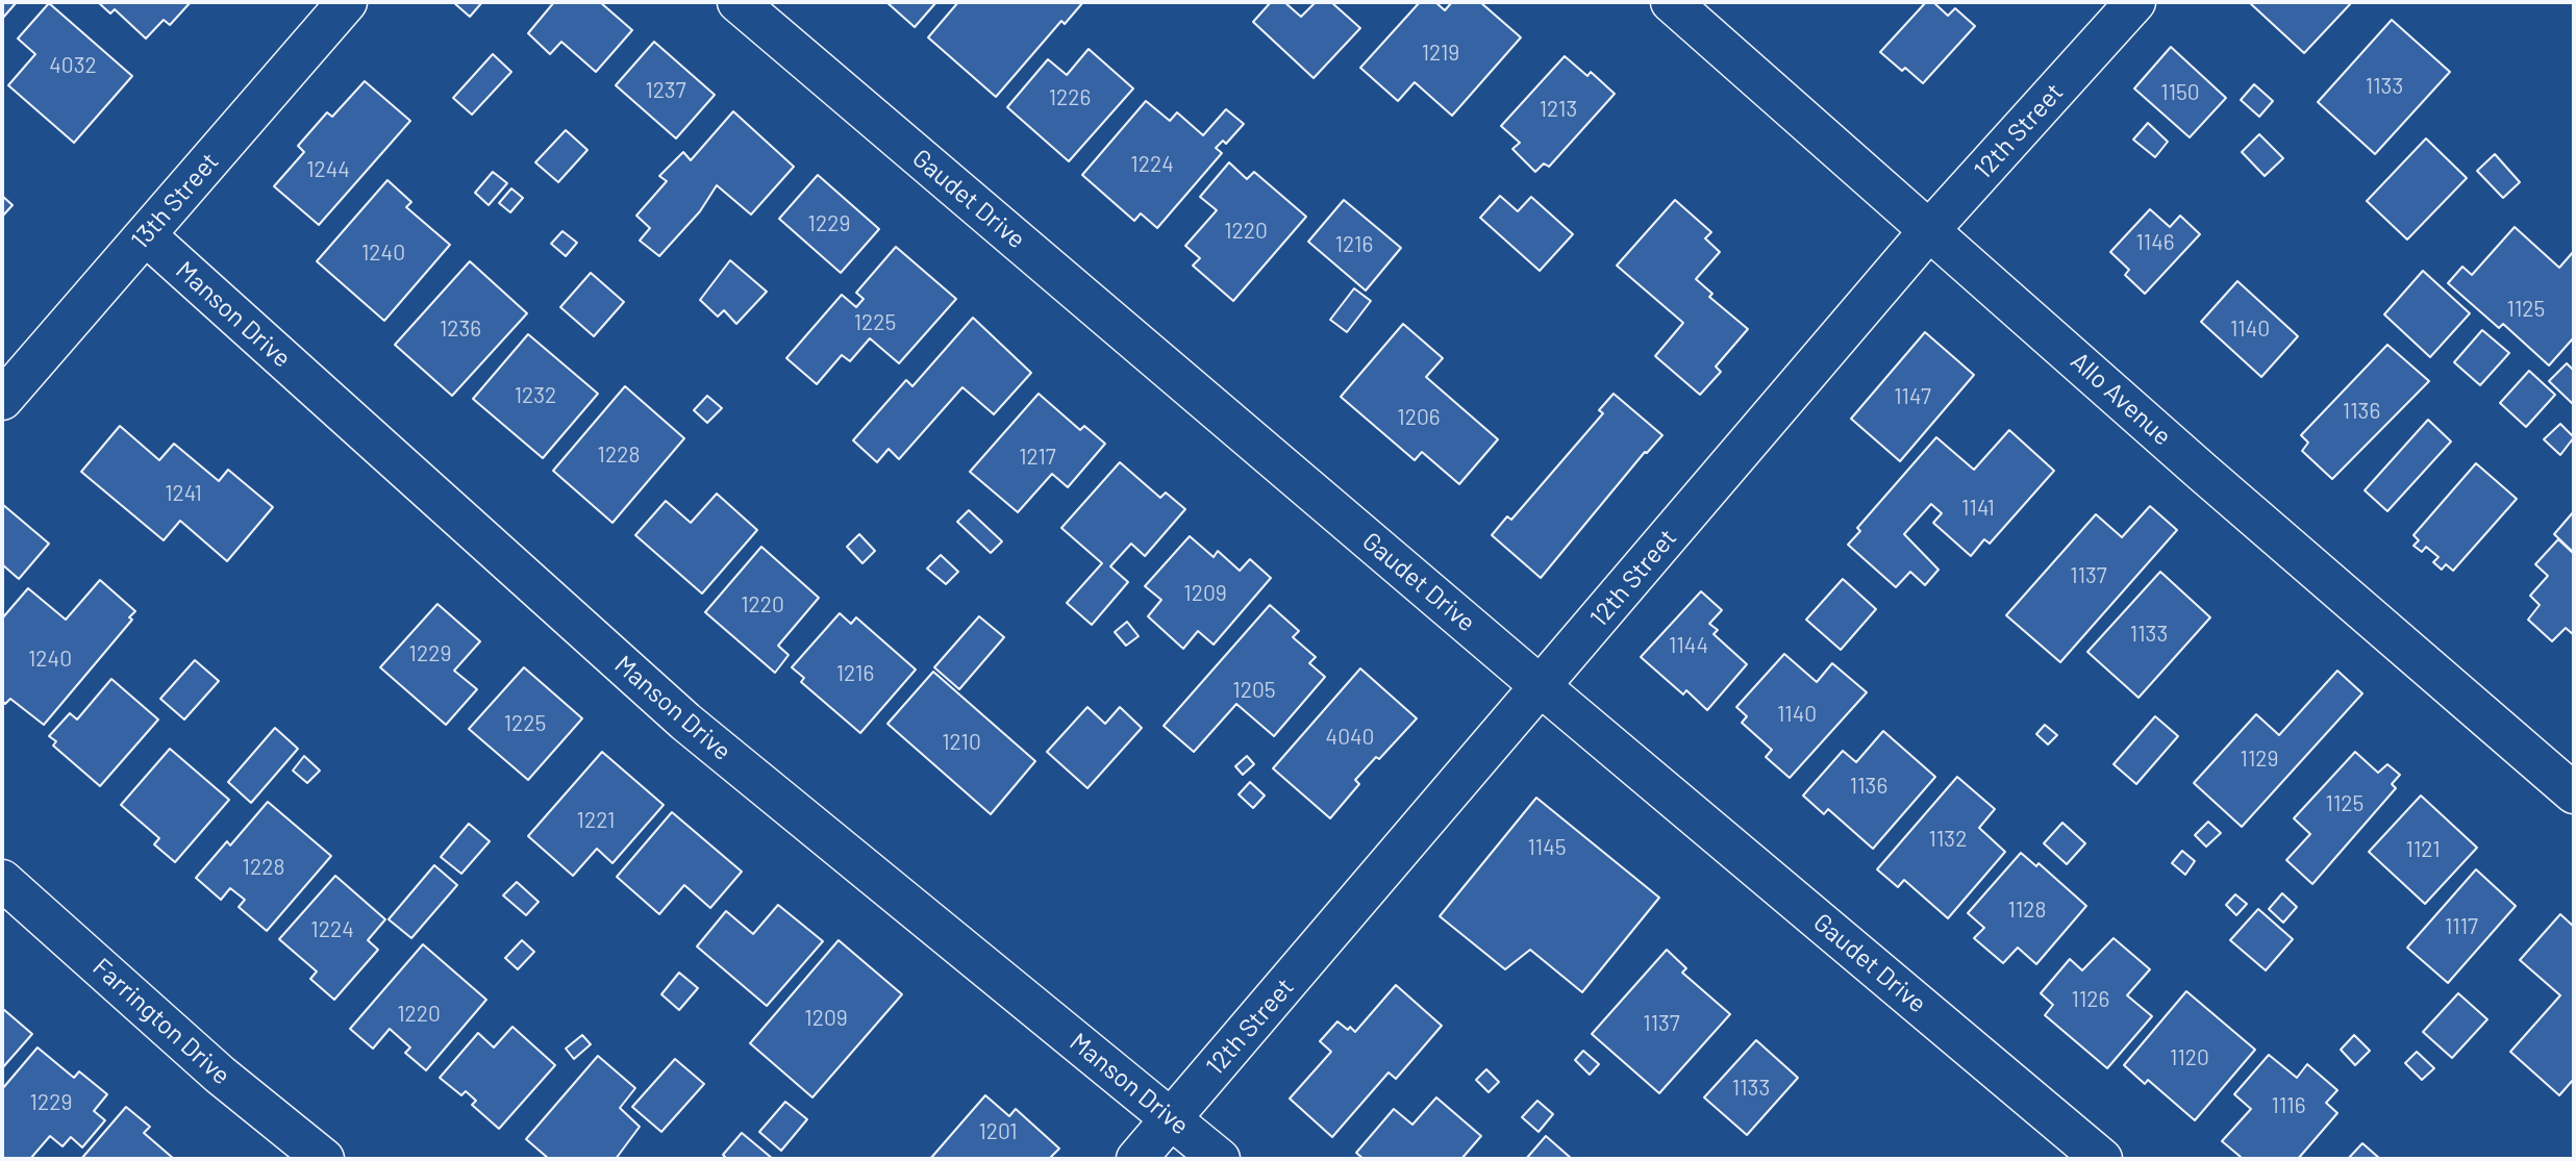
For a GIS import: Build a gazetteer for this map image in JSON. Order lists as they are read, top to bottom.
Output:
{
  "streets": {
    "street": [
      "12th Street",
      "Gaudet Drive",
      "13th Street",
      "Manson Drive",
      "Allo Avenue",
      "Farrington Drive"
    ]
  },
  "crossings": [
    ["12th Street", "Gaudet Drive"],
    ["12th Street", "Manson Drive"],
    ["12th Street", "Allo Avenue"],
    ["13th Street", "Manson Drive"]
  ],
  "house_numbers": [
    "1219",
    "4032",
    "1133",
    "1237",
    "1150",
    "1226",
    "1213",
    "1224",
    "1244",
    "1229",
    "1220",
    "1146",
    "1216",
    "1240",
    "1125",
    "1225",
    "1236",
    "1140",
    "1232",
    "1147",
    "1136",
    "1206",
    "1228",
    "1217",
    "1241",
    "1141",
    "1137",
    "1209",
    "1220",
    "1133",
    "1144",
    "1229",
    "1240",
    "1216",
    "1205",
    "1140",
    "1225",
    "4040",
    "1210",
    "1129",
    "1136",
    "1125",
    "1221",
    "1132",
    "1145",
    "1121",
    "1228",
    "1128",
    "1117",
    "1224",
    "1126",
    "1220",
    "1209",
    "1137",
    "1120",
    "1133",
    "1229",
    "1116",
    "1201"
  ]
}
